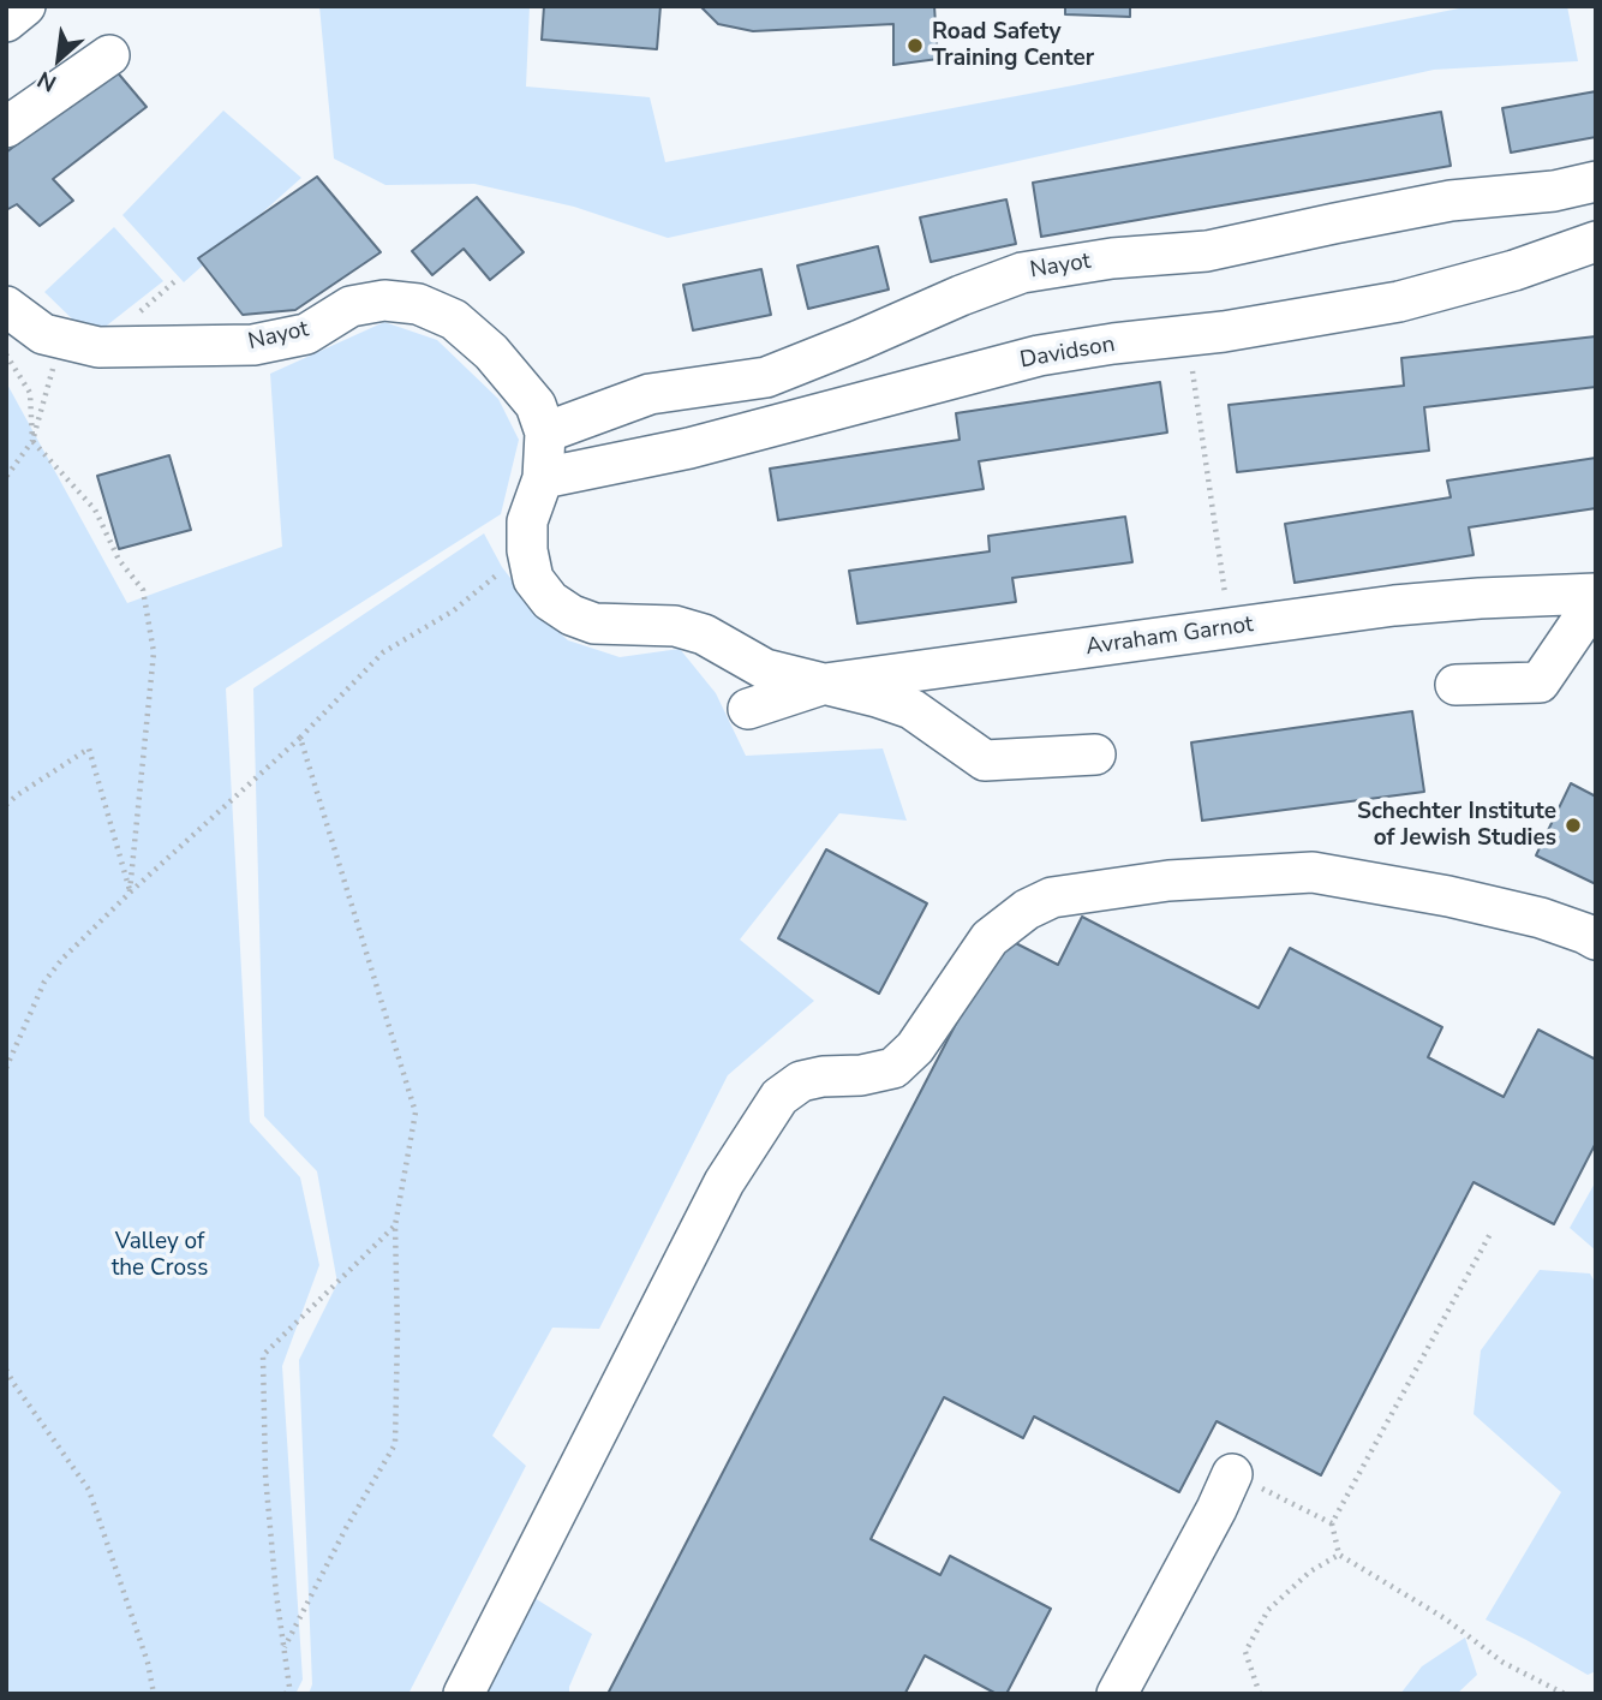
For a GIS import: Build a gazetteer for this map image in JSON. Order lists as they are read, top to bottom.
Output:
{
  "streets": {
    "street": ["Nayot", "Davidson", "Avraham Garnot"]
  },
  "crossings": [
    ["Nayot", "Davidson"]
  ],
  "parks": ["Valley of the Cross"],
  "places": ["Road Safety Training Center", "Schechter Institute of Jewish Studies"],
  "north": "bottom left"
}
